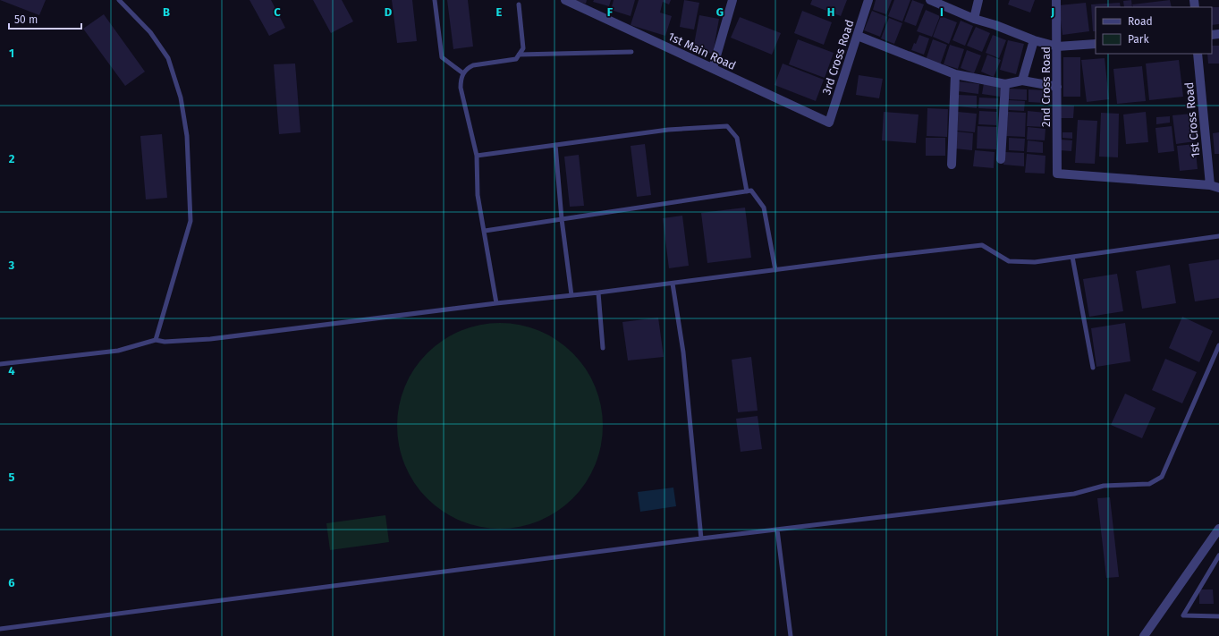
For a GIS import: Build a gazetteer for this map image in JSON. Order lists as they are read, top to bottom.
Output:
{
  "streets": {
    "street": [
      "1st Main Road",
      "3rd Cross Road",
      "2nd Cross Road",
      "1st Cross Road"
    ]
  },
  "crossings": [
    ["1st Main Road", "3rd Cross Road"],
    ["2nd Cross Road", "1st Cross Road"]
  ],
  "legend": ["Road", "Park"],
  "scale_bar": "50 m",
  "grid": {
    "columns": [
      "B",
      "C",
      "D",
      "E",
      "F",
      "G",
      "H",
      "I",
      "J"
    ],
    "rows": [
      "1",
      "2",
      "3",
      "4",
      "5",
      "6"
    ]
  }
}
